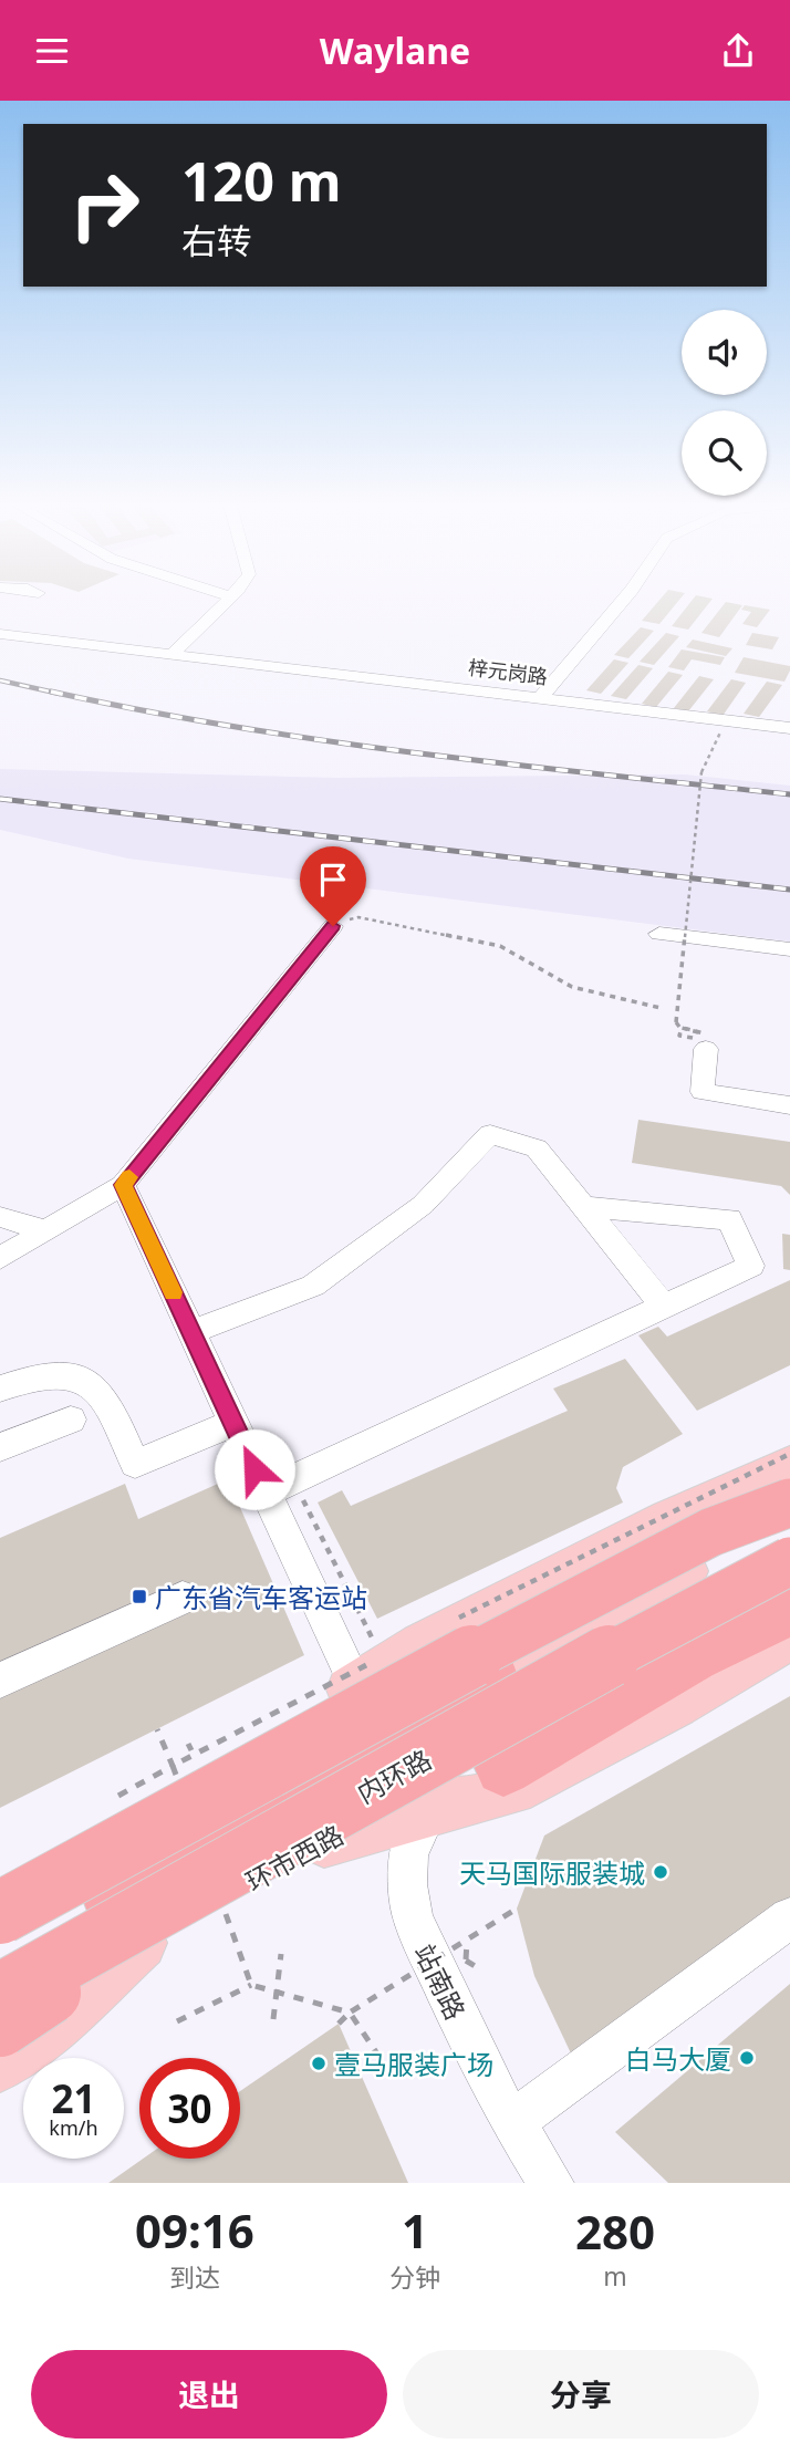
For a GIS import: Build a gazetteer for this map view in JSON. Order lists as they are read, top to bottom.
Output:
{
  "streets": {
    "highway": ["内环路"],
    "main road": ["环市西路"],
    "street": ["梓元岗路", "站南路"]
  },
  "crossings": [
    ["内环路", "环市西路"]
  ],
  "places": {
    "transit": ["广东省汽车客运站"],
    "other": ["天马国际服装城", "白马大厦", "壹马服装广场"]
  },
  "page": {
    "header": "Waylane",
    "turn": ["120 m", "右转"],
    "speed": "21 km/h",
    "limit": "30",
    "eta": [
      "09:16",
      "到达",
      "1",
      "分钟",
      "280",
      "m"
    ],
    "buttons": ["退出", "分享"]
  }
}
